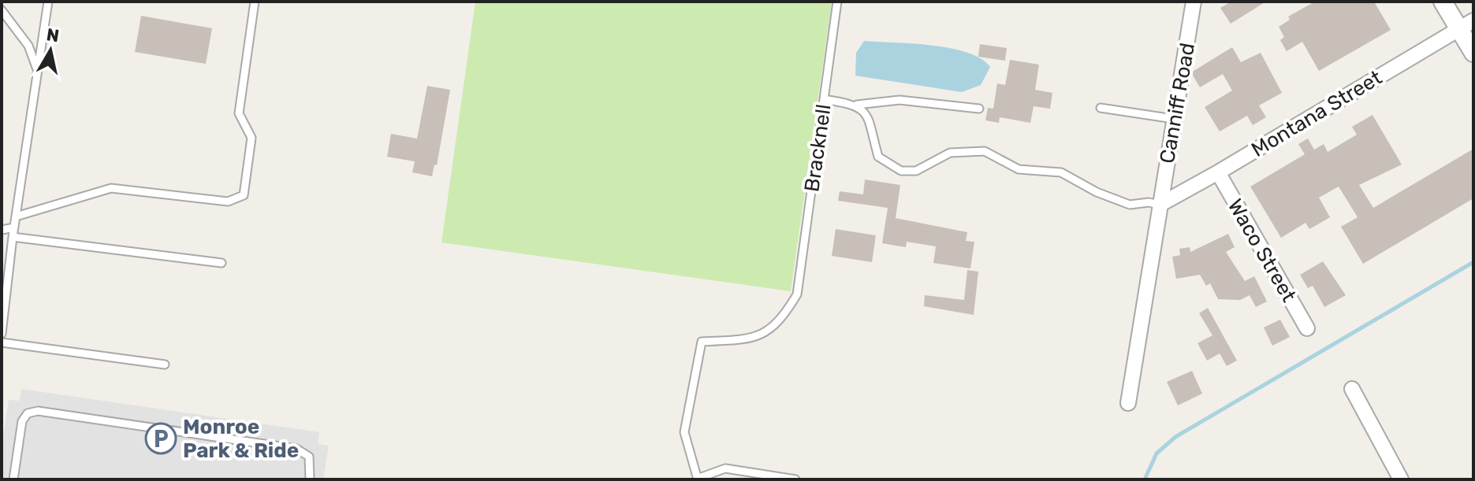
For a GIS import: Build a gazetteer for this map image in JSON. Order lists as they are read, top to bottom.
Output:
{
  "streets": {
    "street": ["Canniff Road", "Montana Street", "Waco Street"],
    "lane": ["Bracknell"]
  },
  "crossings": [
    ["Canniff Road", "Montana Street"],
    ["Montana Street", "Waco Street"]
  ],
  "places": {
    "parking": ["Monroe Park & Ride"]
  },
  "north": "top"
}
